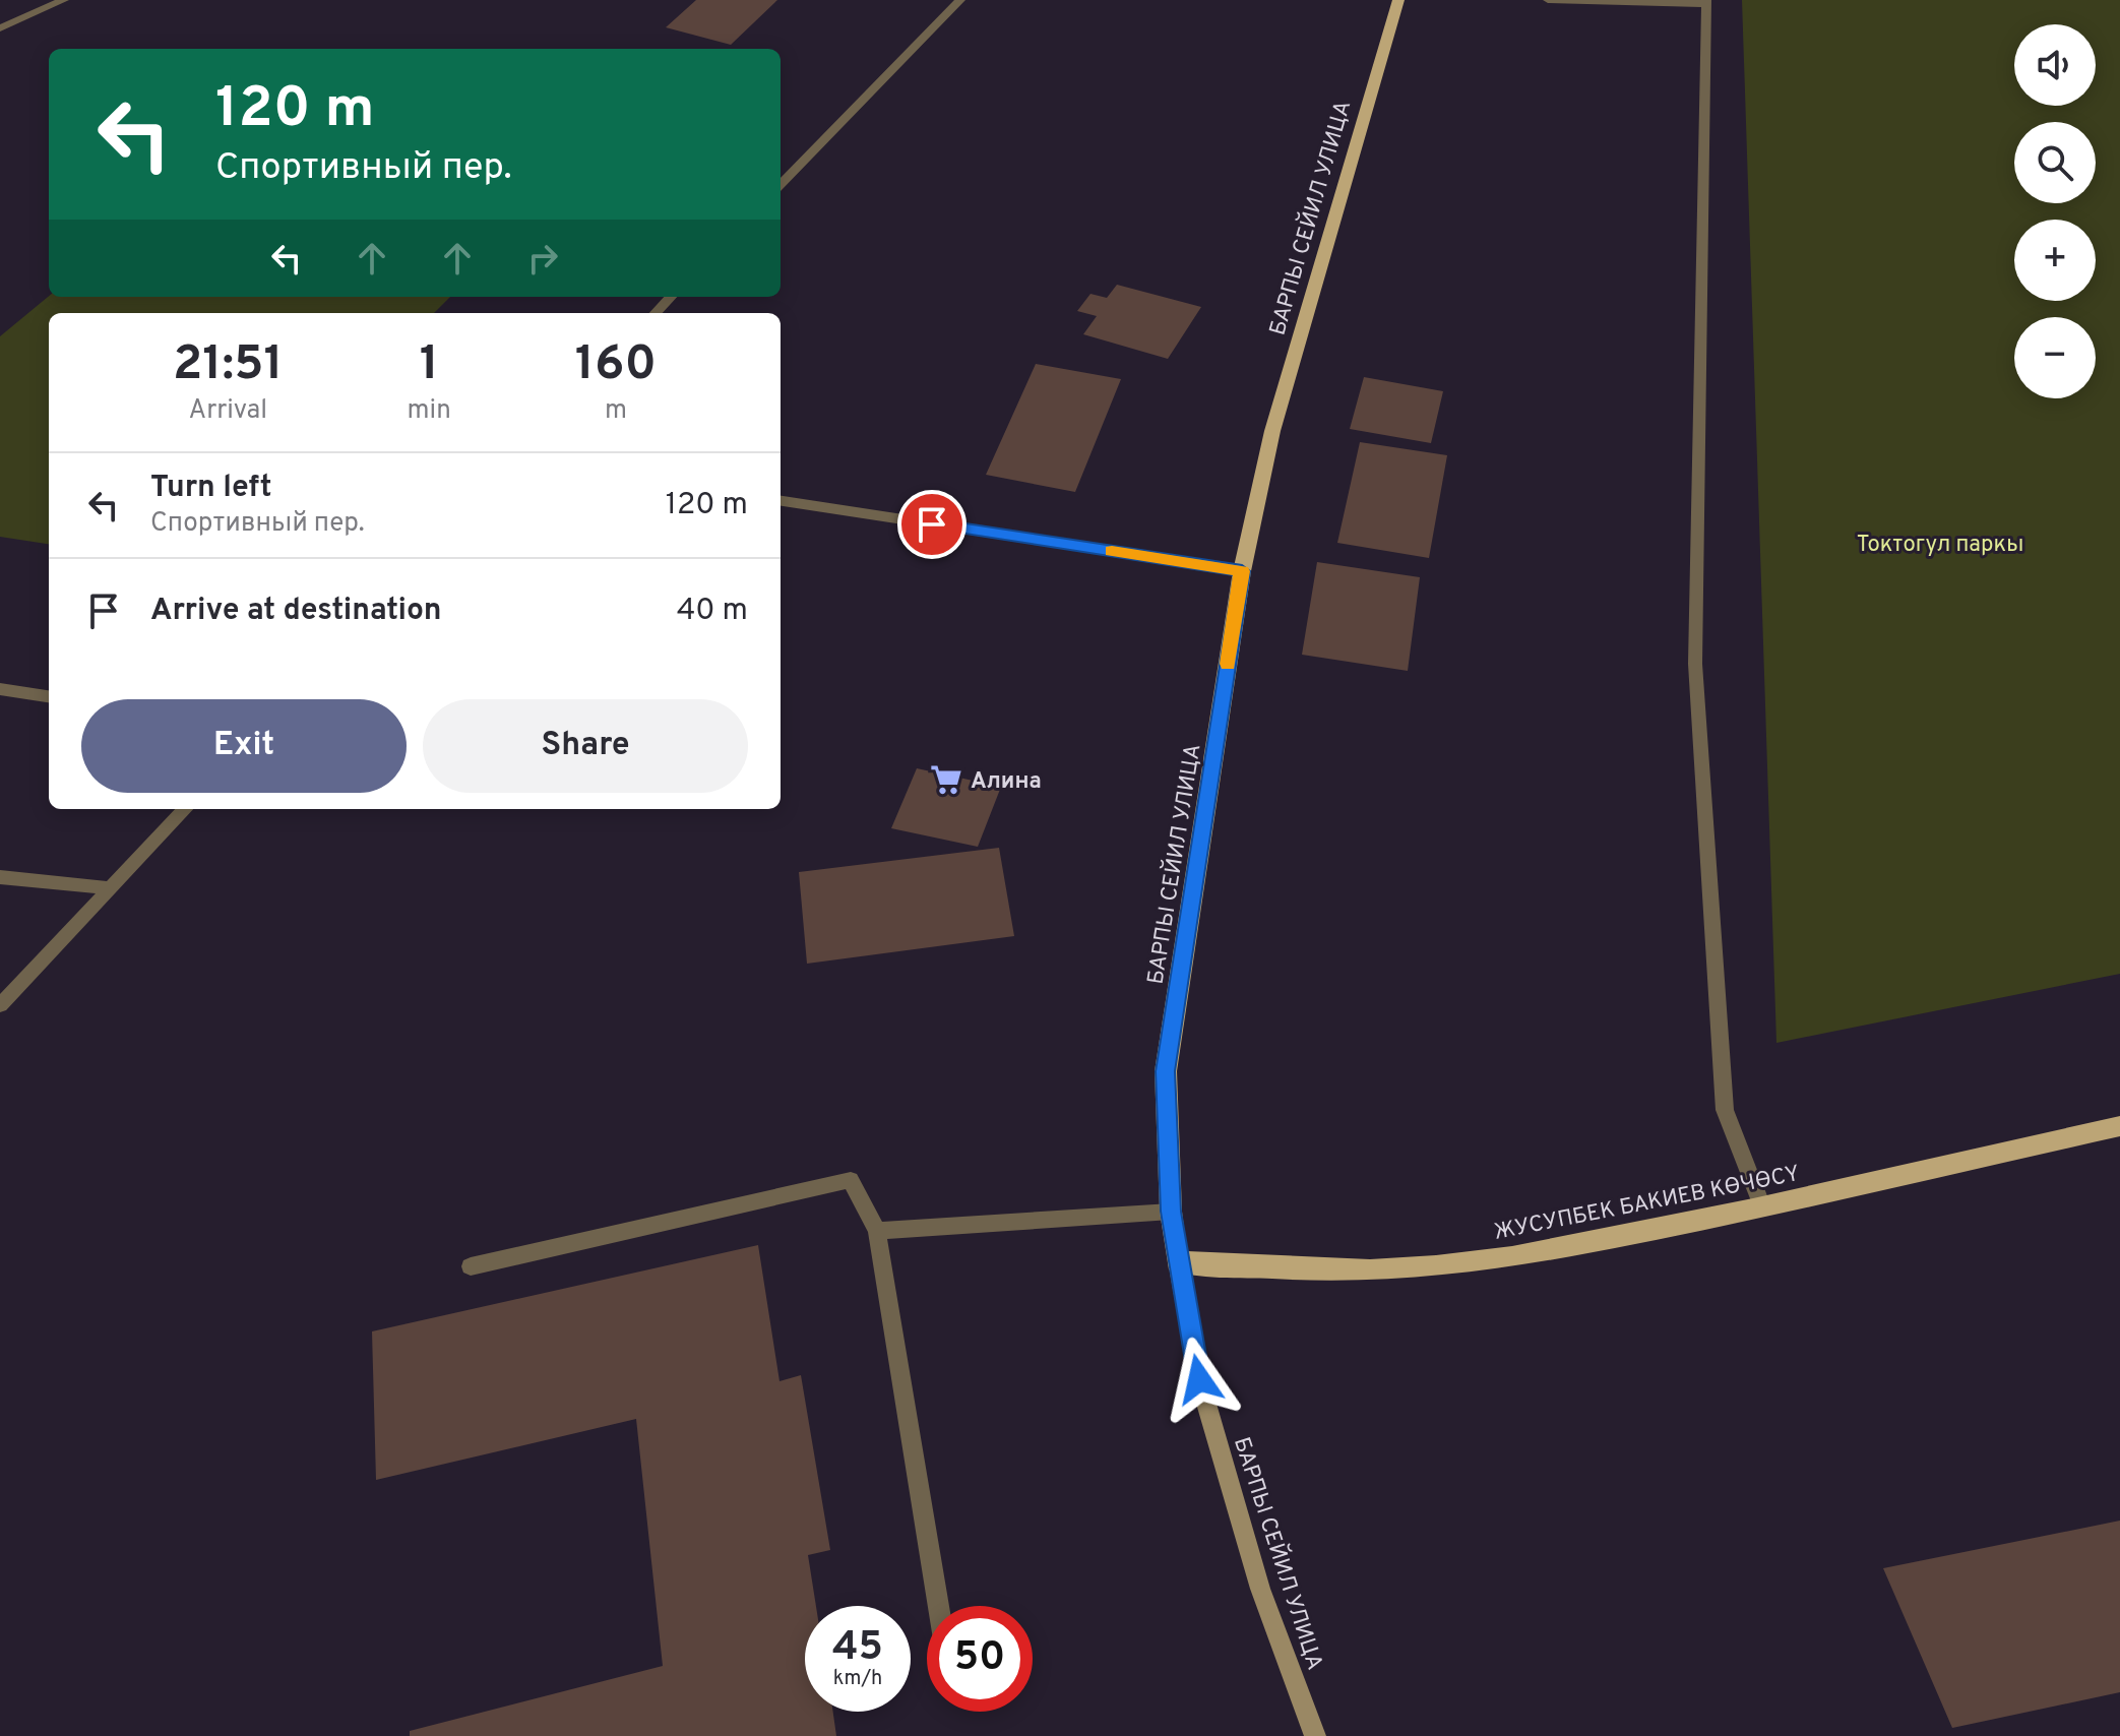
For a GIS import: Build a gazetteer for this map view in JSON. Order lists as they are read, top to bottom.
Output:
{
  "streets": {
    "main road": ["БАРПЫ СЕЙИЛ УЛИЦА", "ЖУСУПБЕК БАКИЕВ КӨЧӨСҮ"]
  },
  "crossings": [
    ["БАРПЫ СЕЙИЛ УЛИЦА", "ЖУСУПБЕК БАКИЕВ КӨЧӨСҮ"]
  ],
  "parks": ["Токтогул паркы"],
  "places": {
    "supermarket": ["Алина"]
  },
  "page": {
    "map_buttons": ["+", "−"],
    "turn": ["120 m", "Спортивный пер."],
    "eta": [
      "21:51",
      "Arrival",
      "1",
      "min",
      "160",
      "m"
    ],
    "list": [
      {
        "name": "Turn left",
        "note": "Спортивный пер.",
        "value": "120 m"
      },
      {
        "name": "Arrive at destination",
        "value": "40 m"
      }
    ],
    "buttons": ["Exit", "Share"],
    "speed": "45 km/h",
    "limit": "50"
  }
}
